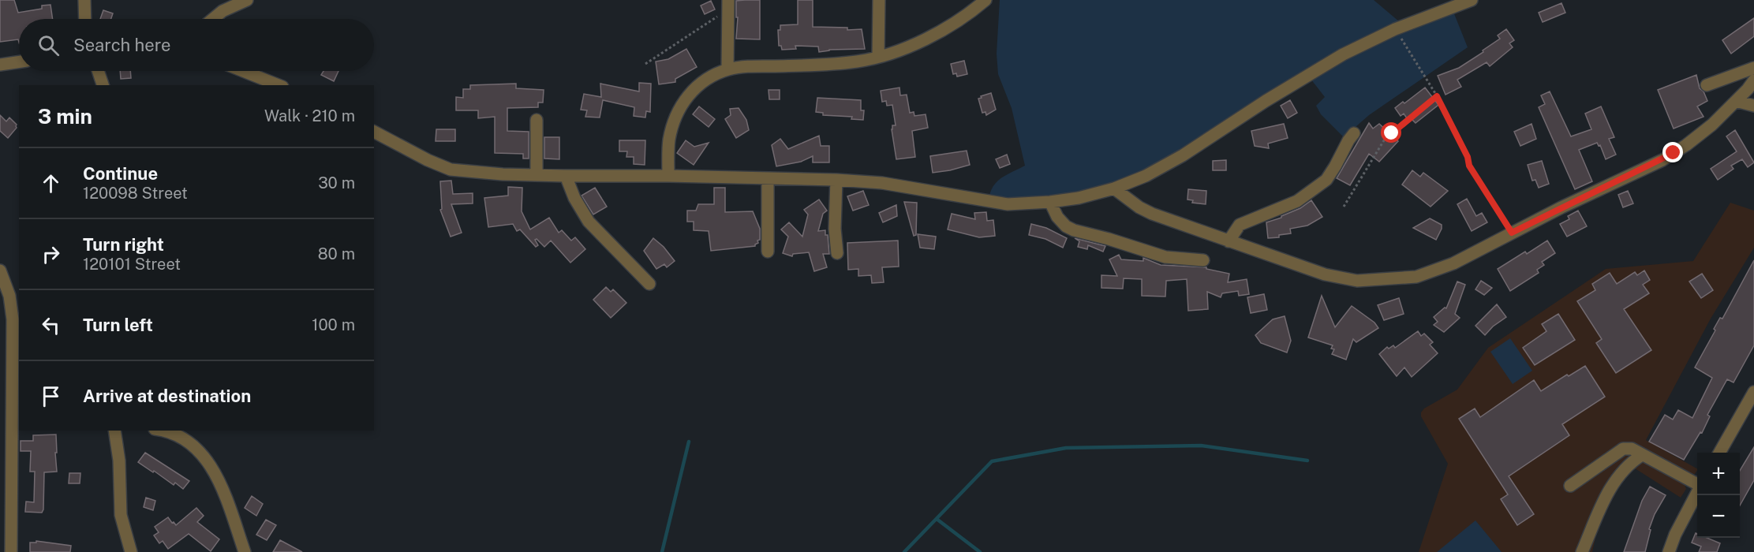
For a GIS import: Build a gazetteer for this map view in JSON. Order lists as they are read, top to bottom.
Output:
{
  "page": {
    "search": "Search here",
    "heading": ["3 min", "Walk · 210 m"],
    "list": [
      ["Continue", "120098 Street", "30 m"],
      ["Turn right", "120101 Street", "80 m"],
      ["Turn left", "100 m"],
      "Arrive at destination"
    ],
    "map_buttons": ["+", "−"]
  }
}
